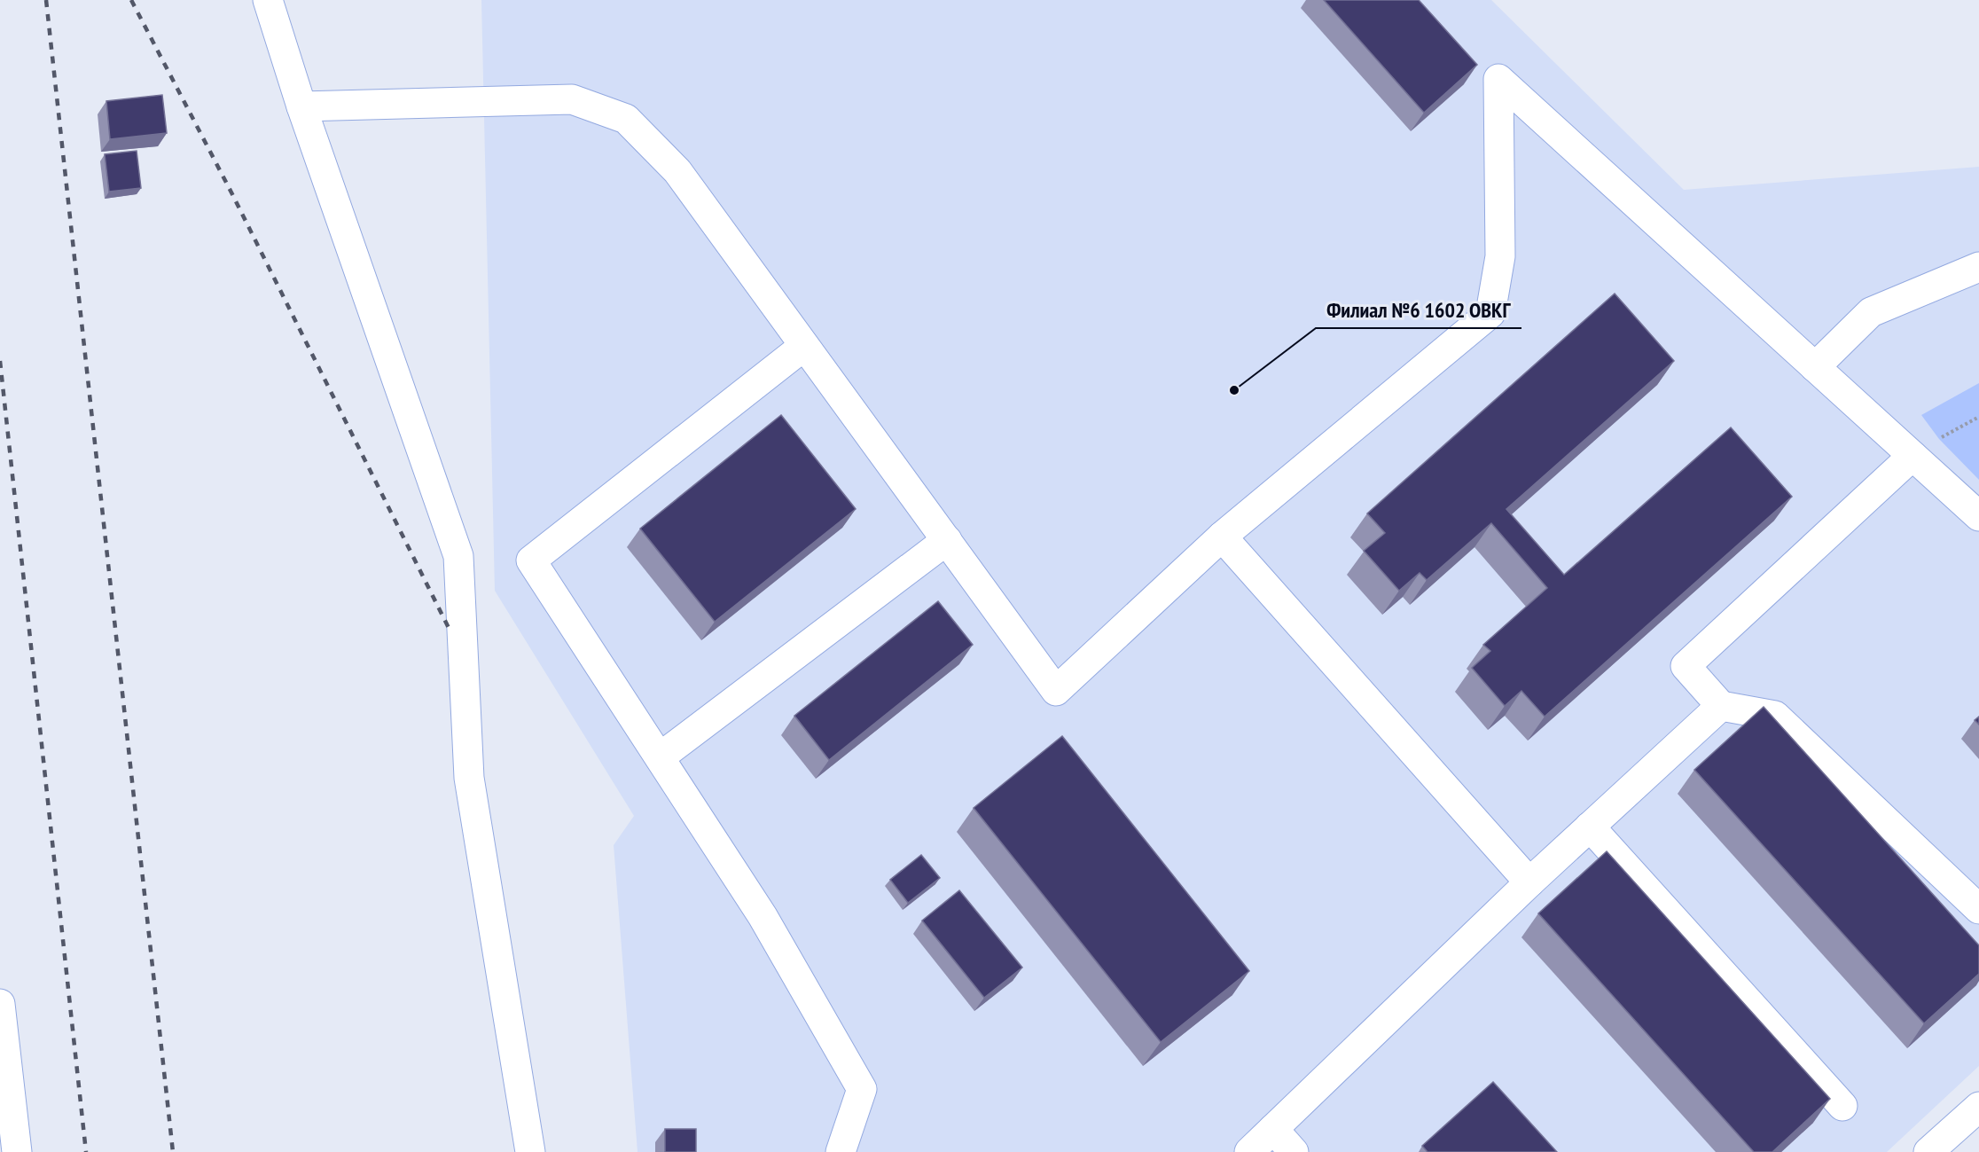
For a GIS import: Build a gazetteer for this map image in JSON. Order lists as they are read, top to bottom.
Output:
{
  "places": ["Филиал №6 1602 ОВКГ"]
}
